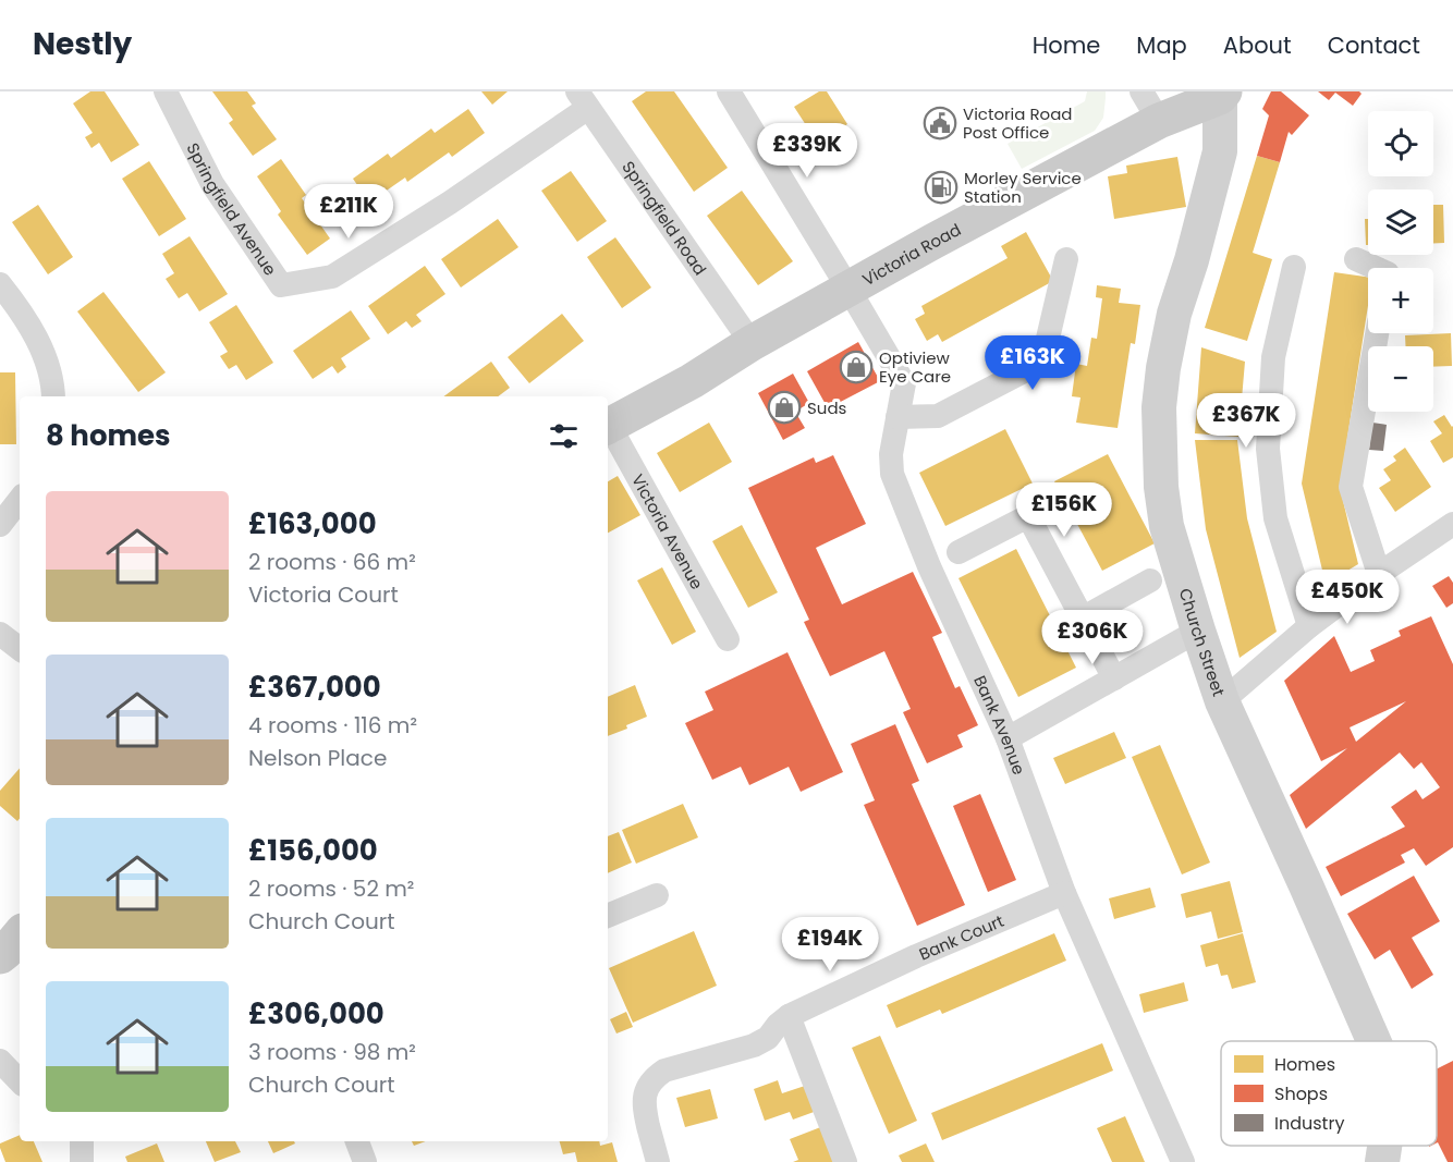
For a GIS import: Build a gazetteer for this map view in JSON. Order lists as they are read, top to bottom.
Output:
{
  "streets": {
    "main road": ["Victoria Road", "Church Street"],
    "street": [
      "Springfield Avenue",
      "Springfield Road",
      "Victoria Avenue",
      "Bank Avenue",
      "Bank Court"
    ]
  },
  "crossings": [
    ["Springfield Avenue", "Springfield Road"],
    ["Springfield Road", "Victoria Road"],
    ["Victoria Road", "Church Street"],
    ["Victoria Road", "Bank Avenue"],
    ["Bank Avenue", "Bank Court"]
  ],
  "places": {
    "public building": ["Victoria Road Post Office"],
    "fuel station": ["Morley Service Station"],
    "shop": ["Optiview Eye Care", "Suds"]
  },
  "legend": ["Homes", "Shops", "Industry"],
  "page": {
    "header": "Nestly",
    "nav": [
      "Home",
      "Map",
      "About",
      "Contact"
    ],
    "map_buttons": ["+", "−"],
    "price": [
      "£339K",
      "£211K",
      "£163K",
      "£367K",
      "£156K",
      "£450K",
      "£306K",
      "£194K"
    ],
    "heading": "8 homes",
    "list": [
      {
        "name": "£163,000",
        "note": "2 rooms · 66 m² · Victoria Court"
      },
      {
        "name": "£367,000",
        "note": "4 rooms · 116 m² · Nelson Place"
      },
      {
        "name": "£156,000",
        "note": "2 rooms · 52 m² · Church Court"
      },
      {
        "name": "£306,000",
        "note": "3 rooms · 98 m² · Church Court"
      }
    ]
  }
}
